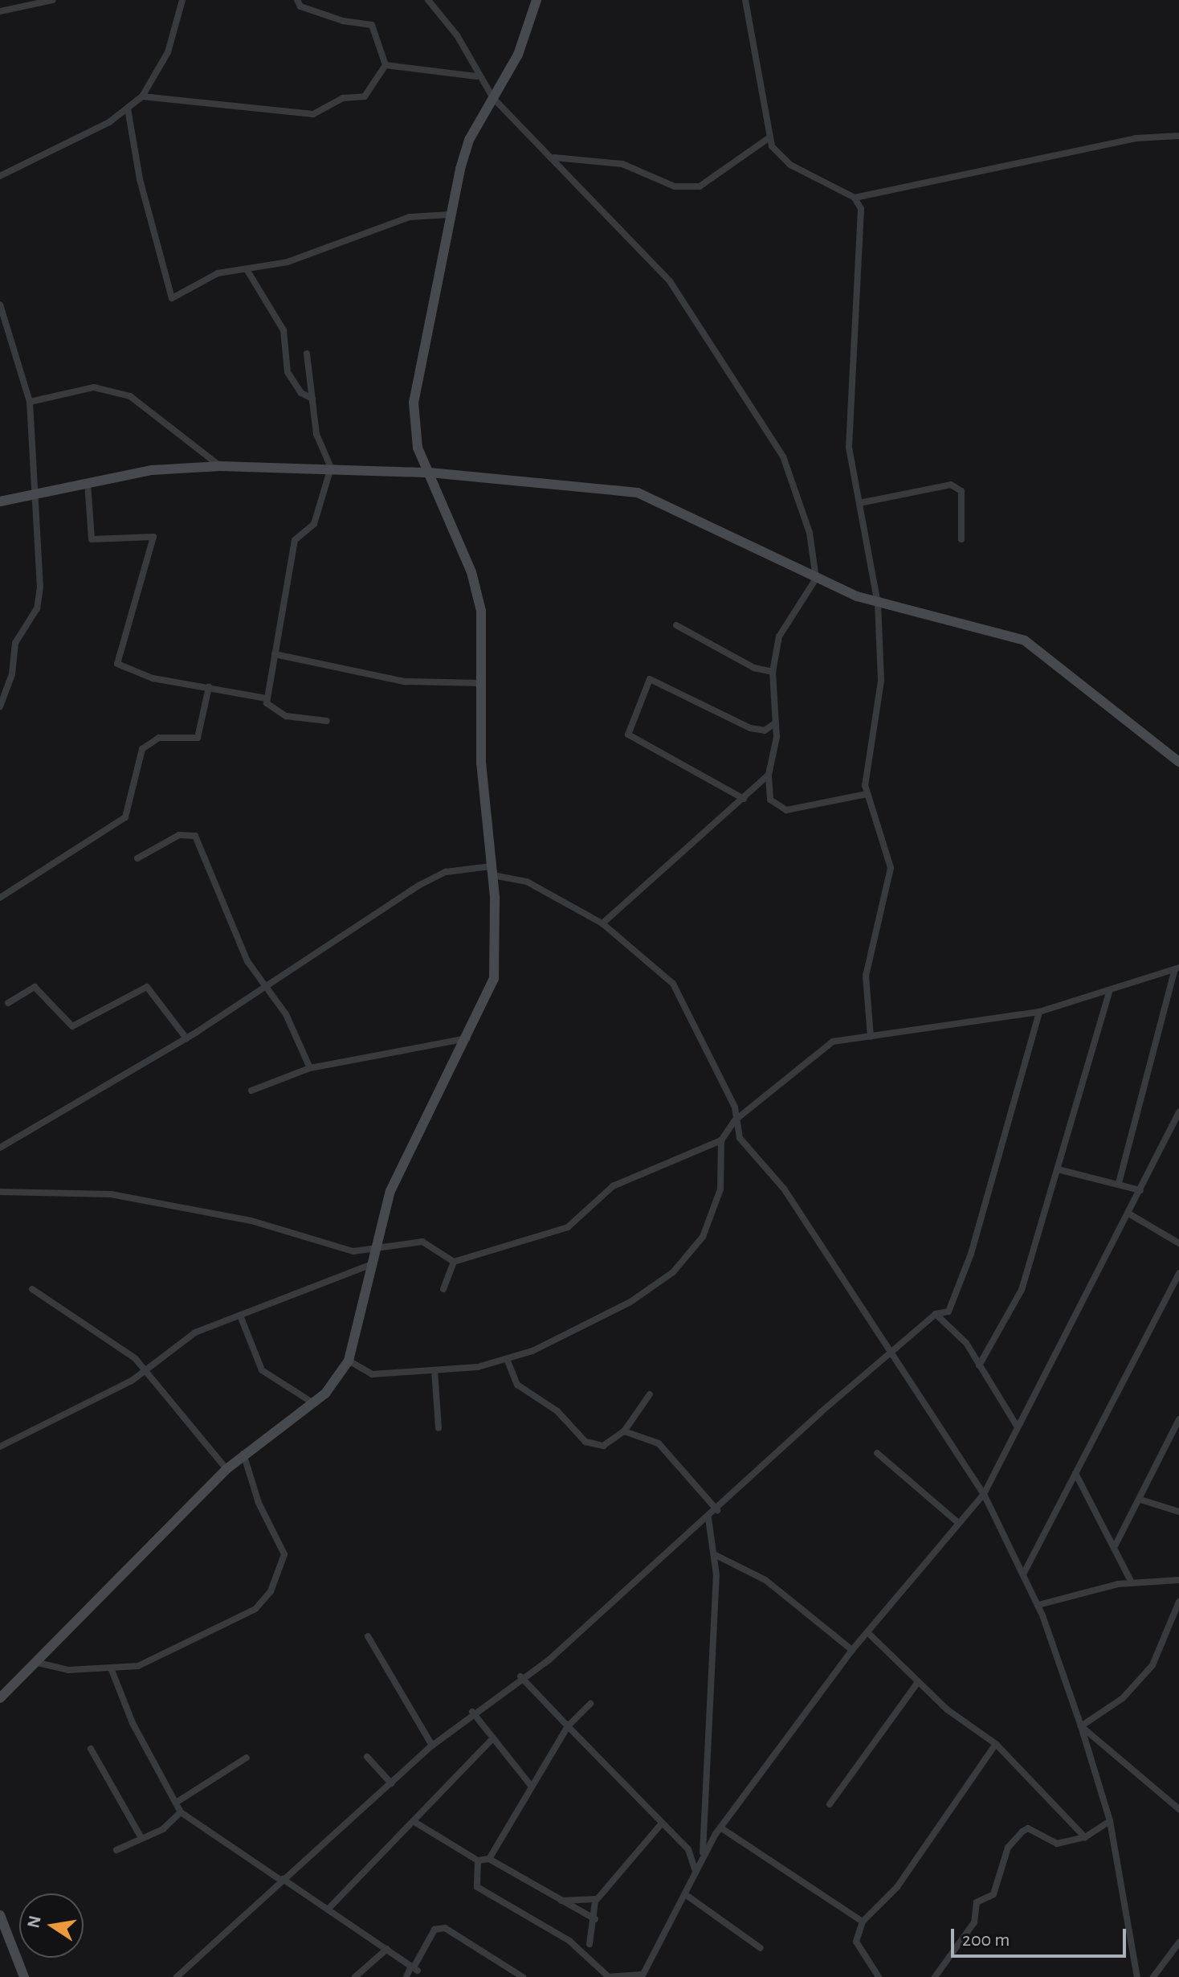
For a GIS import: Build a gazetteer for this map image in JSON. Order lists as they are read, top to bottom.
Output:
{
  "scale_bar": "200 m",
  "north": "left"
}
